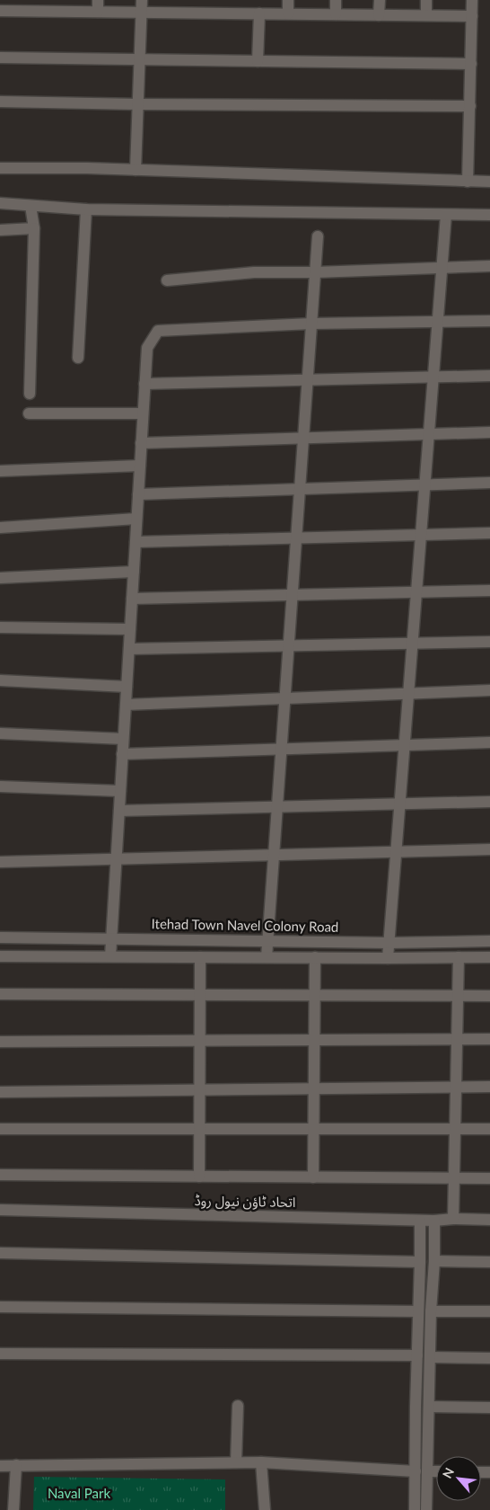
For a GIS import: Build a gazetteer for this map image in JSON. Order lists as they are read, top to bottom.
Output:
{
  "streets": {
    "street": ["Itehad Town Navel Colony Road", "اتحاد ٹاؤن نیول روڈ"]
  },
  "parks": ["Naval Park"],
  "north": "top left"
}
